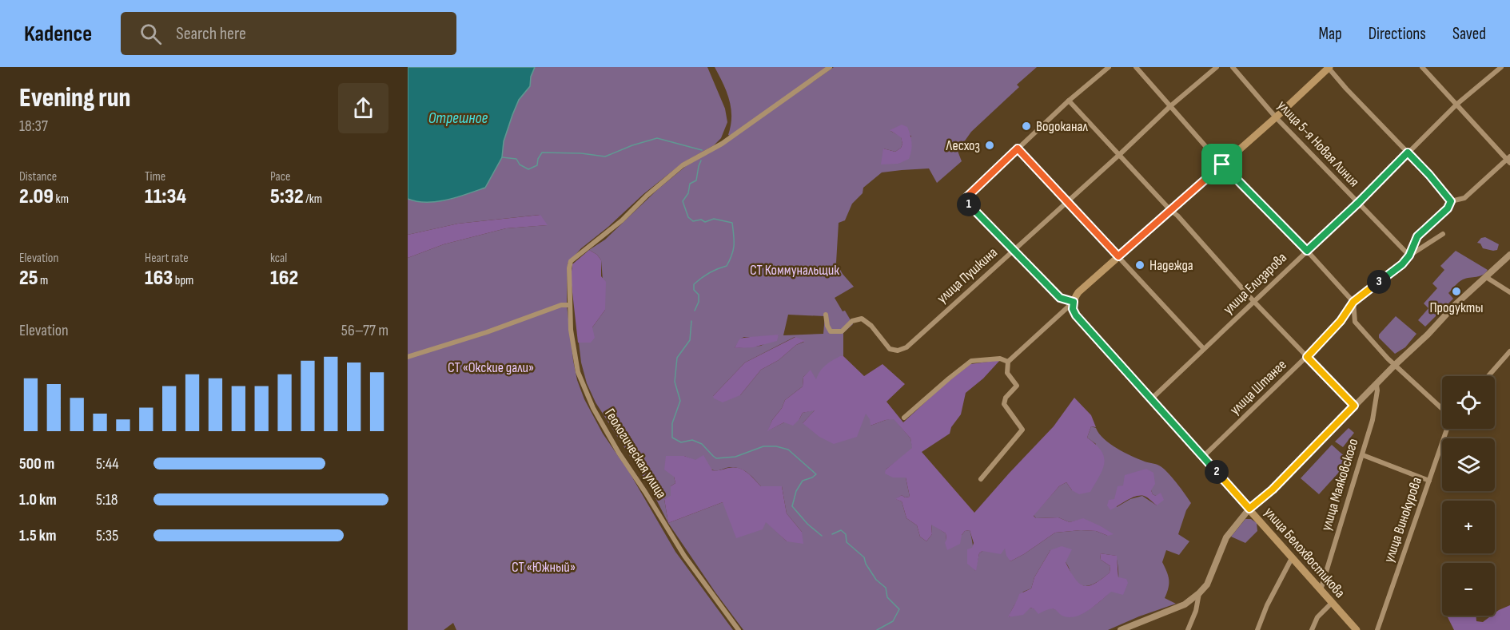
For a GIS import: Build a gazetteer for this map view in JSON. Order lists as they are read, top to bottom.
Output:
{
  "streets": {
    "main road": ["улица Белохвостикова"],
    "street": [
      "улица 5-я Новая Линия",
      "улица Пушкина",
      "улица Елизарова",
      "улица Штанге",
      "Геологическая улица",
      "улица Маяковского",
      "улица Винокурова"
    ]
  },
  "crossings": [
    ["улица 5-я Новая Линия", "улица Елизарова"],
    ["улица 5-я Новая Линия", "улица Штанге"],
    ["улица Елизарова", "улица Белохвостикова"],
    ["улица Штанге", "улица Белохвостикова"],
    ["улица Маяковского", "улица Белохвостикова"]
  ],
  "water": ["Отрешное"],
  "parks": ["СТ Коммунальщик", "СТ «Окские дали»", "СТ «Южный»"],
  "places": [
    "Водоканал",
    "Лесхоз",
    "Надежда",
    "Продукты"
  ],
  "page": {
    "header": "Kadence",
    "search": "Search here",
    "nav": ["Map", "Directions", "Saved"],
    "heading": ["Evening run", "18:37"],
    "stats": [
      ["Distance", "2.09 km"],
      ["Time", "11:34"],
      ["Pace", "5:32 /km"],
      ["Elevation", "25 m"],
      ["Heart rate", "163 bpm"],
      ["kcal", "162"]
    ],
    "pins": ["1", "3", "2"],
    "chart": ["Elevation", "56–77 m"],
    "map_buttons": ["+", "−"],
    "list": [
      {
        "name": "500 m",
        "note": "5:44"
      },
      {
        "name": "1.0 km",
        "note": "5:18"
      },
      {
        "name": "1.5 km",
        "note": "5:35"
      }
    ]
  }
}
